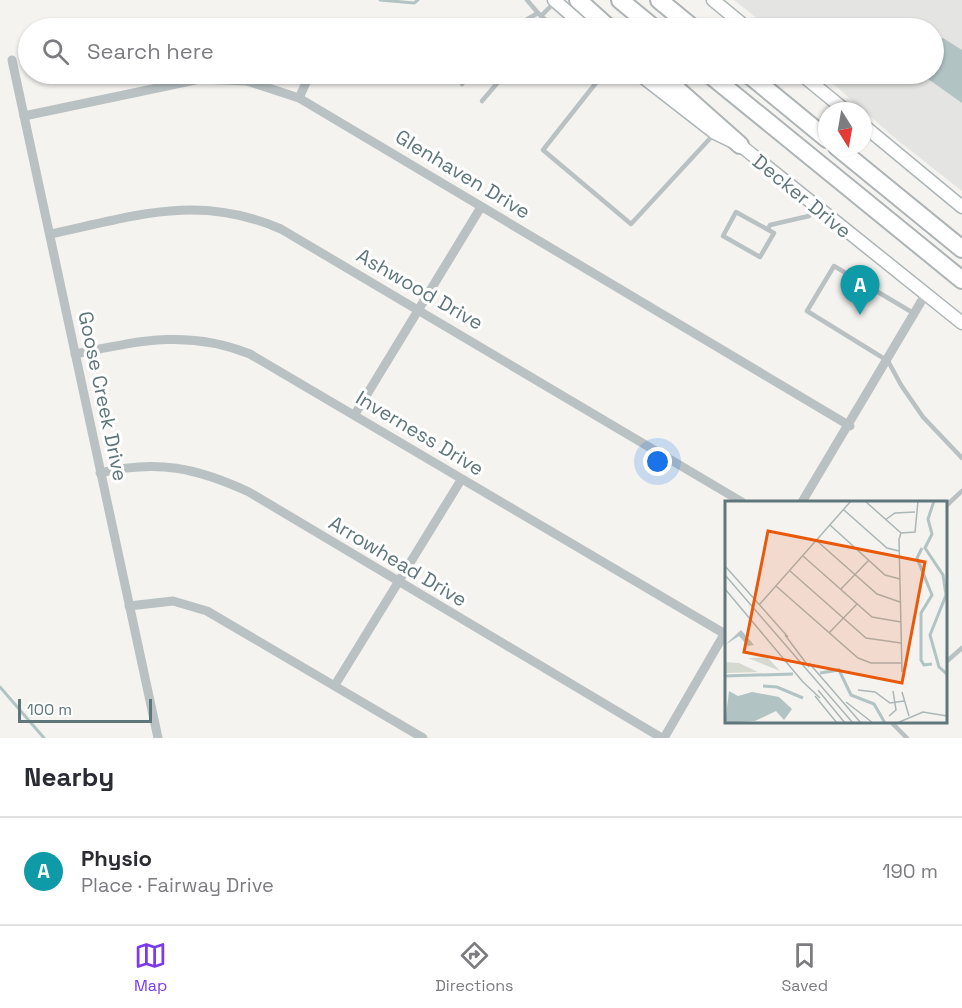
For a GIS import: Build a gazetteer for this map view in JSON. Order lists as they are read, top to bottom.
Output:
{
  "streets": {
    "highway": ["Decker Drive"],
    "street": [
      "Glenhaven Drive",
      "Ashwood Drive",
      "Goose Creek Drive",
      "Inverness Drive",
      "Arrowhead Drive"
    ]
  },
  "crossings": [
    ["Glenhaven Drive", "Goose Creek Drive"],
    ["Ashwood Drive", "Goose Creek Drive"],
    ["Goose Creek Drive", "Inverness Drive"],
    ["Goose Creek Drive", "Arrowhead Drive"]
  ],
  "scale_bar": "100 m",
  "north": "bottom",
  "page": {
    "search": "Search here",
    "pins": "A",
    "scale": "100 m",
    "heading": "Nearby",
    "list": [
      {
        "mark": "A",
        "name": "Physio",
        "note": "Place · Fairway Drive",
        "value": "190 m"
      }
    ],
    "nav": ["Map", "Directions", "Saved"]
  }
}
